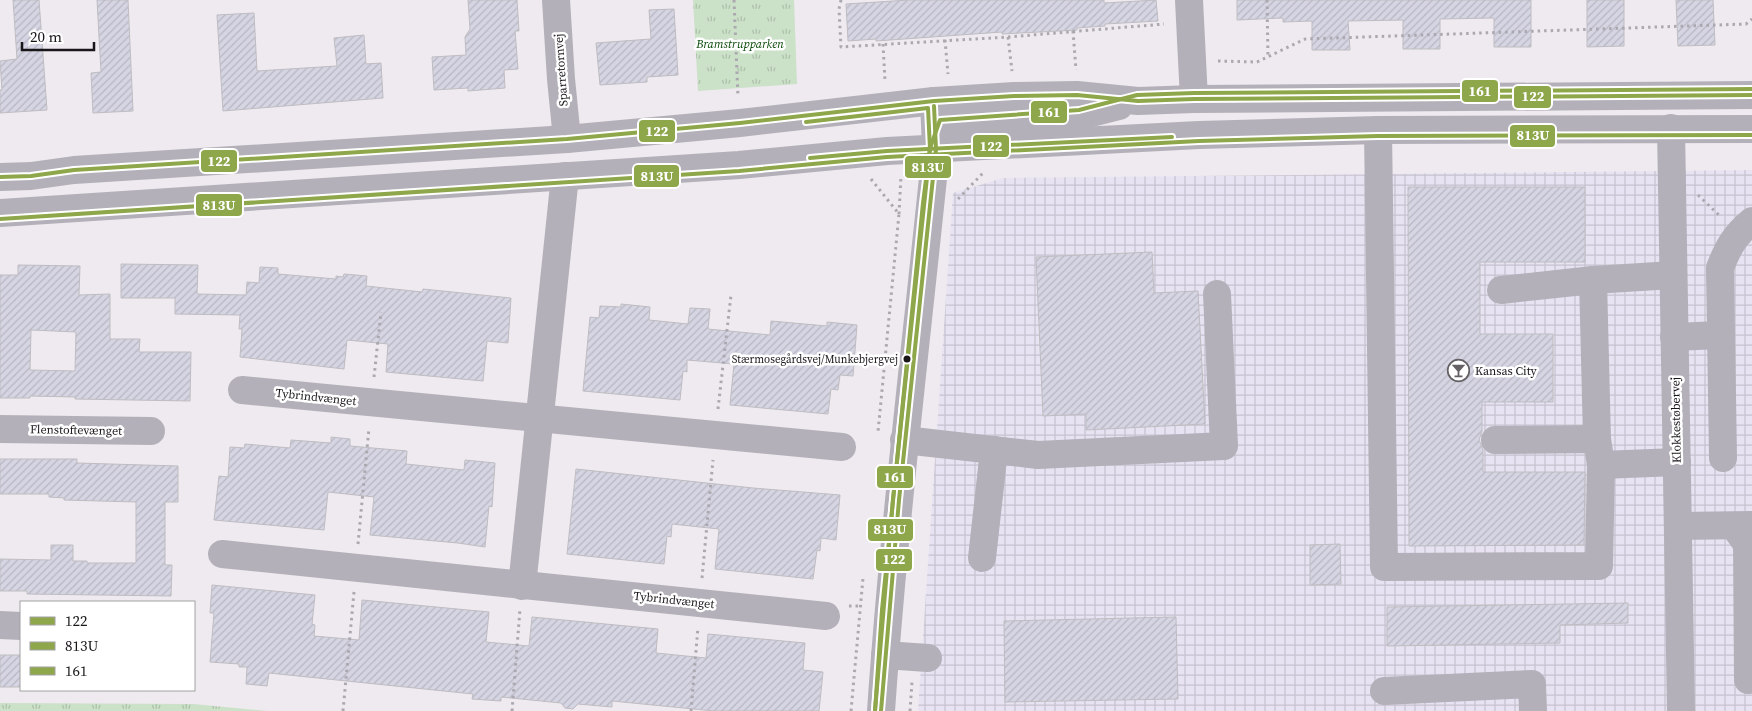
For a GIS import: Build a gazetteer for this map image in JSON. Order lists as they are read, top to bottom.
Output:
{
  "streets": {
    "street": [
      "Sparretornvej",
      "Tybrindvænget",
      "Klokkestøbervej",
      "Flenstoftevænget"
    ]
  },
  "parks": ["Bramstrupparken"],
  "places": {
    "other": ["Stærmosegårdsvej/Munkebjergvej"],
    "bar": ["Kansas City"]
  },
  "lines": ["transit line 161", "transit line 122", "transit line 813U"],
  "legend": ["122", "813U", "161"],
  "scale_bar": "20 m"
}
